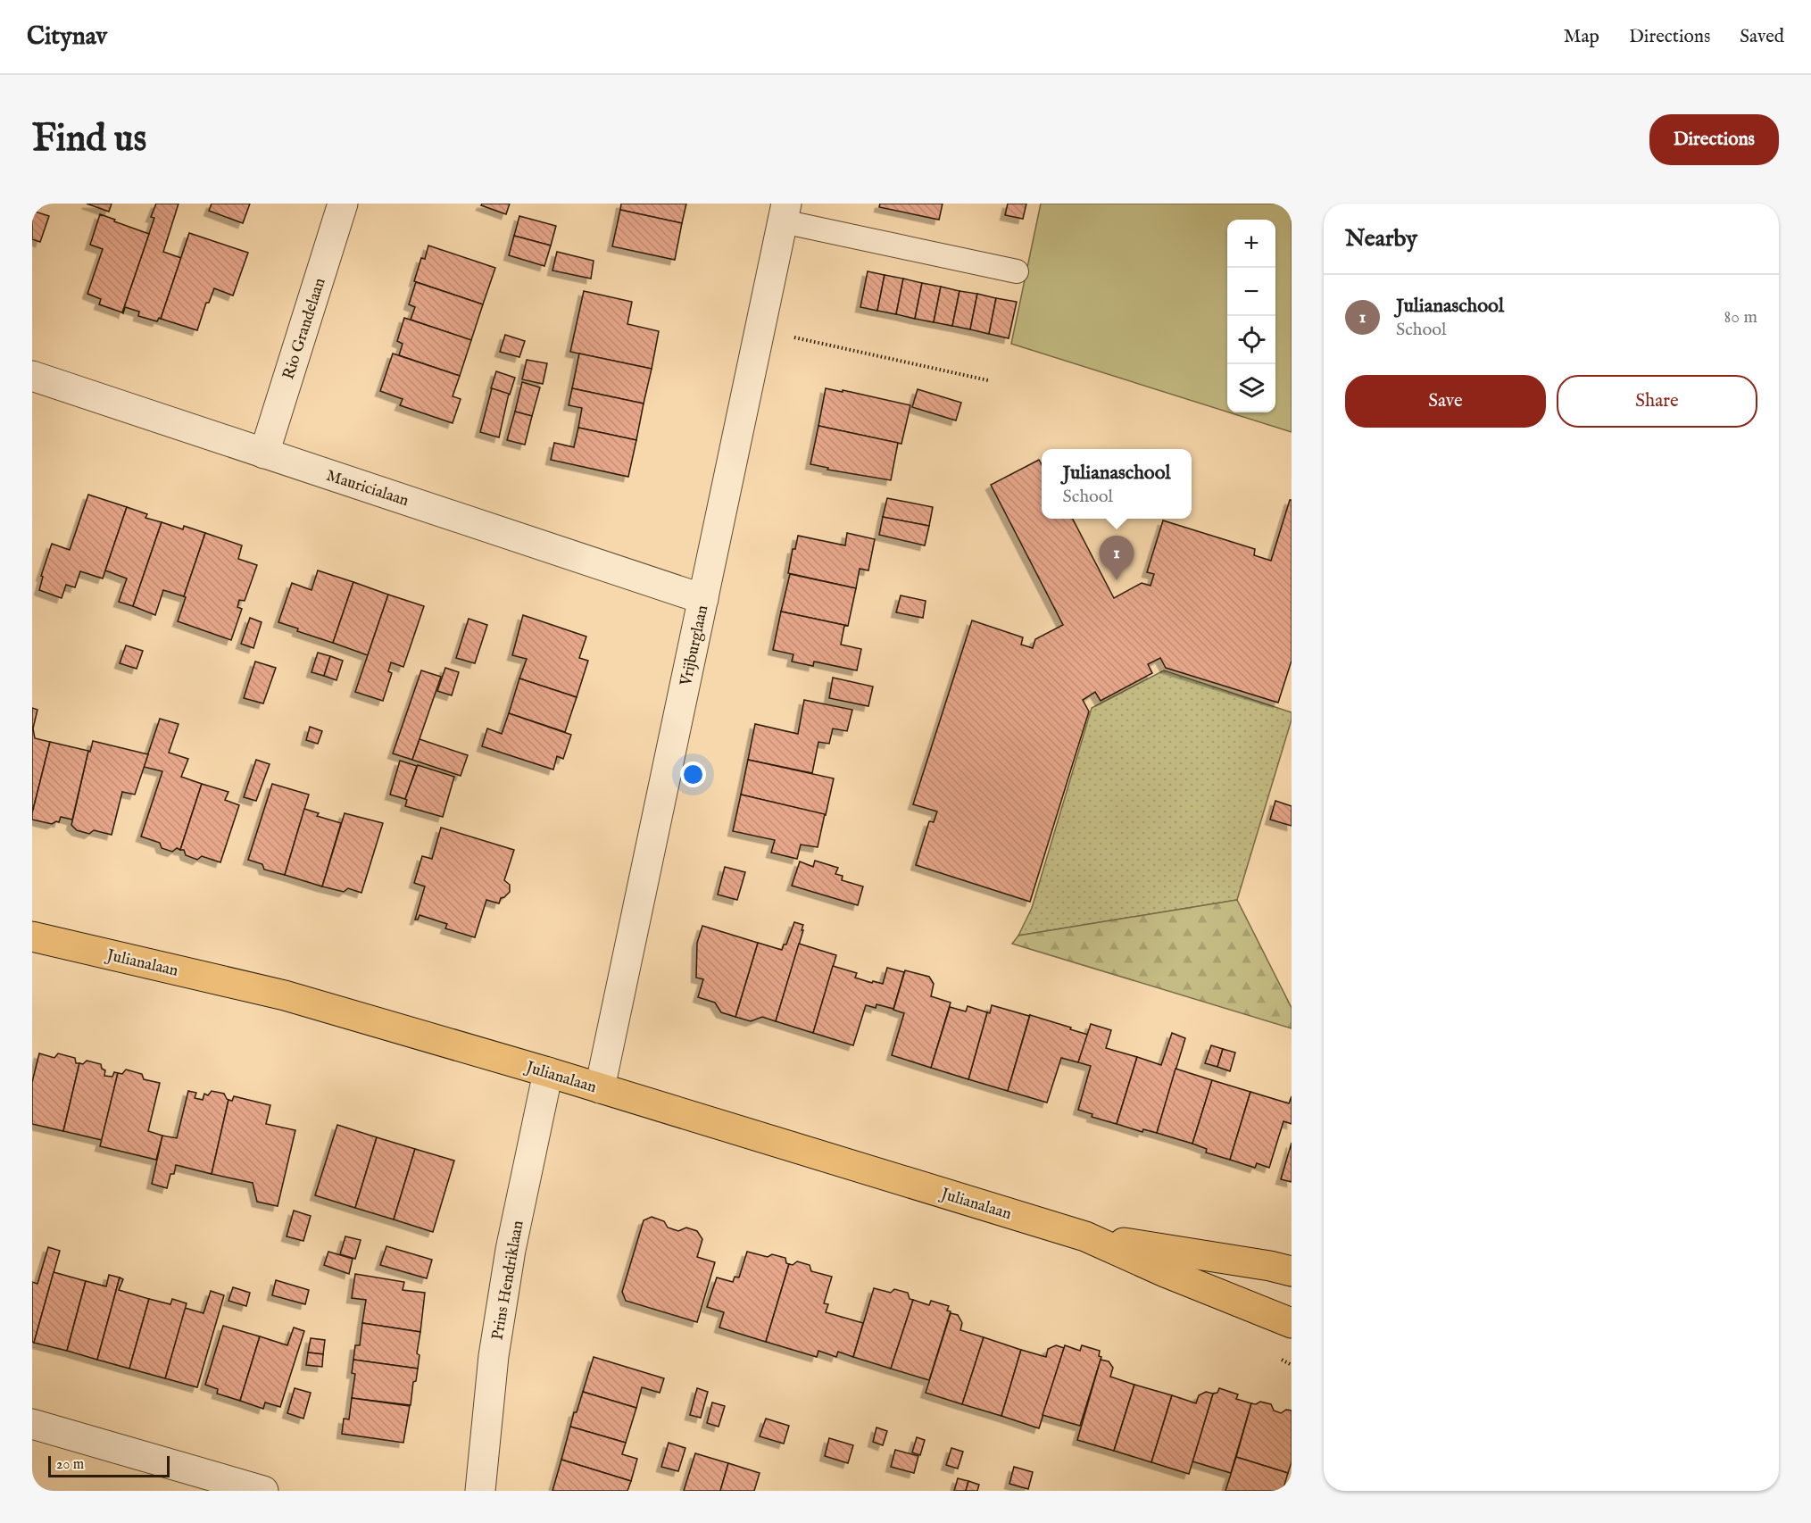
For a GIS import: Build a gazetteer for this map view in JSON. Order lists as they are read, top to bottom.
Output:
{
  "streets": {
    "main road": ["Julianalaan"],
    "street": [
      "Rio Grandelaan",
      "Mauricialaan",
      "Vrijburglaan",
      "Prins Hendriklaan"
    ]
  },
  "crossings": [
    ["Rio Grandelaan", "Mauricialaan"],
    ["Mauricialaan", "Vrijburglaan"],
    ["Vrijburglaan", "Julianalaan"],
    ["Julianalaan", "Prins Hendriklaan"]
  ],
  "scale_bar": "20 m",
  "page": {
    "header": "Citynav",
    "nav": ["Map", "Directions", "Saved"],
    "buttons": [
      "Directions",
      ["Save", "Share"]
    ],
    "title": "Find us",
    "heading": "Nearby",
    "map_buttons": ["+", "−"],
    "list": [
      {
        "mark": "1",
        "name": "Julianaschool",
        "note": "School",
        "value": "80 m"
      }
    ],
    "popup": ["Julianaschool", "School"],
    "pins": "1",
    "scale": "20 m"
  }
}
